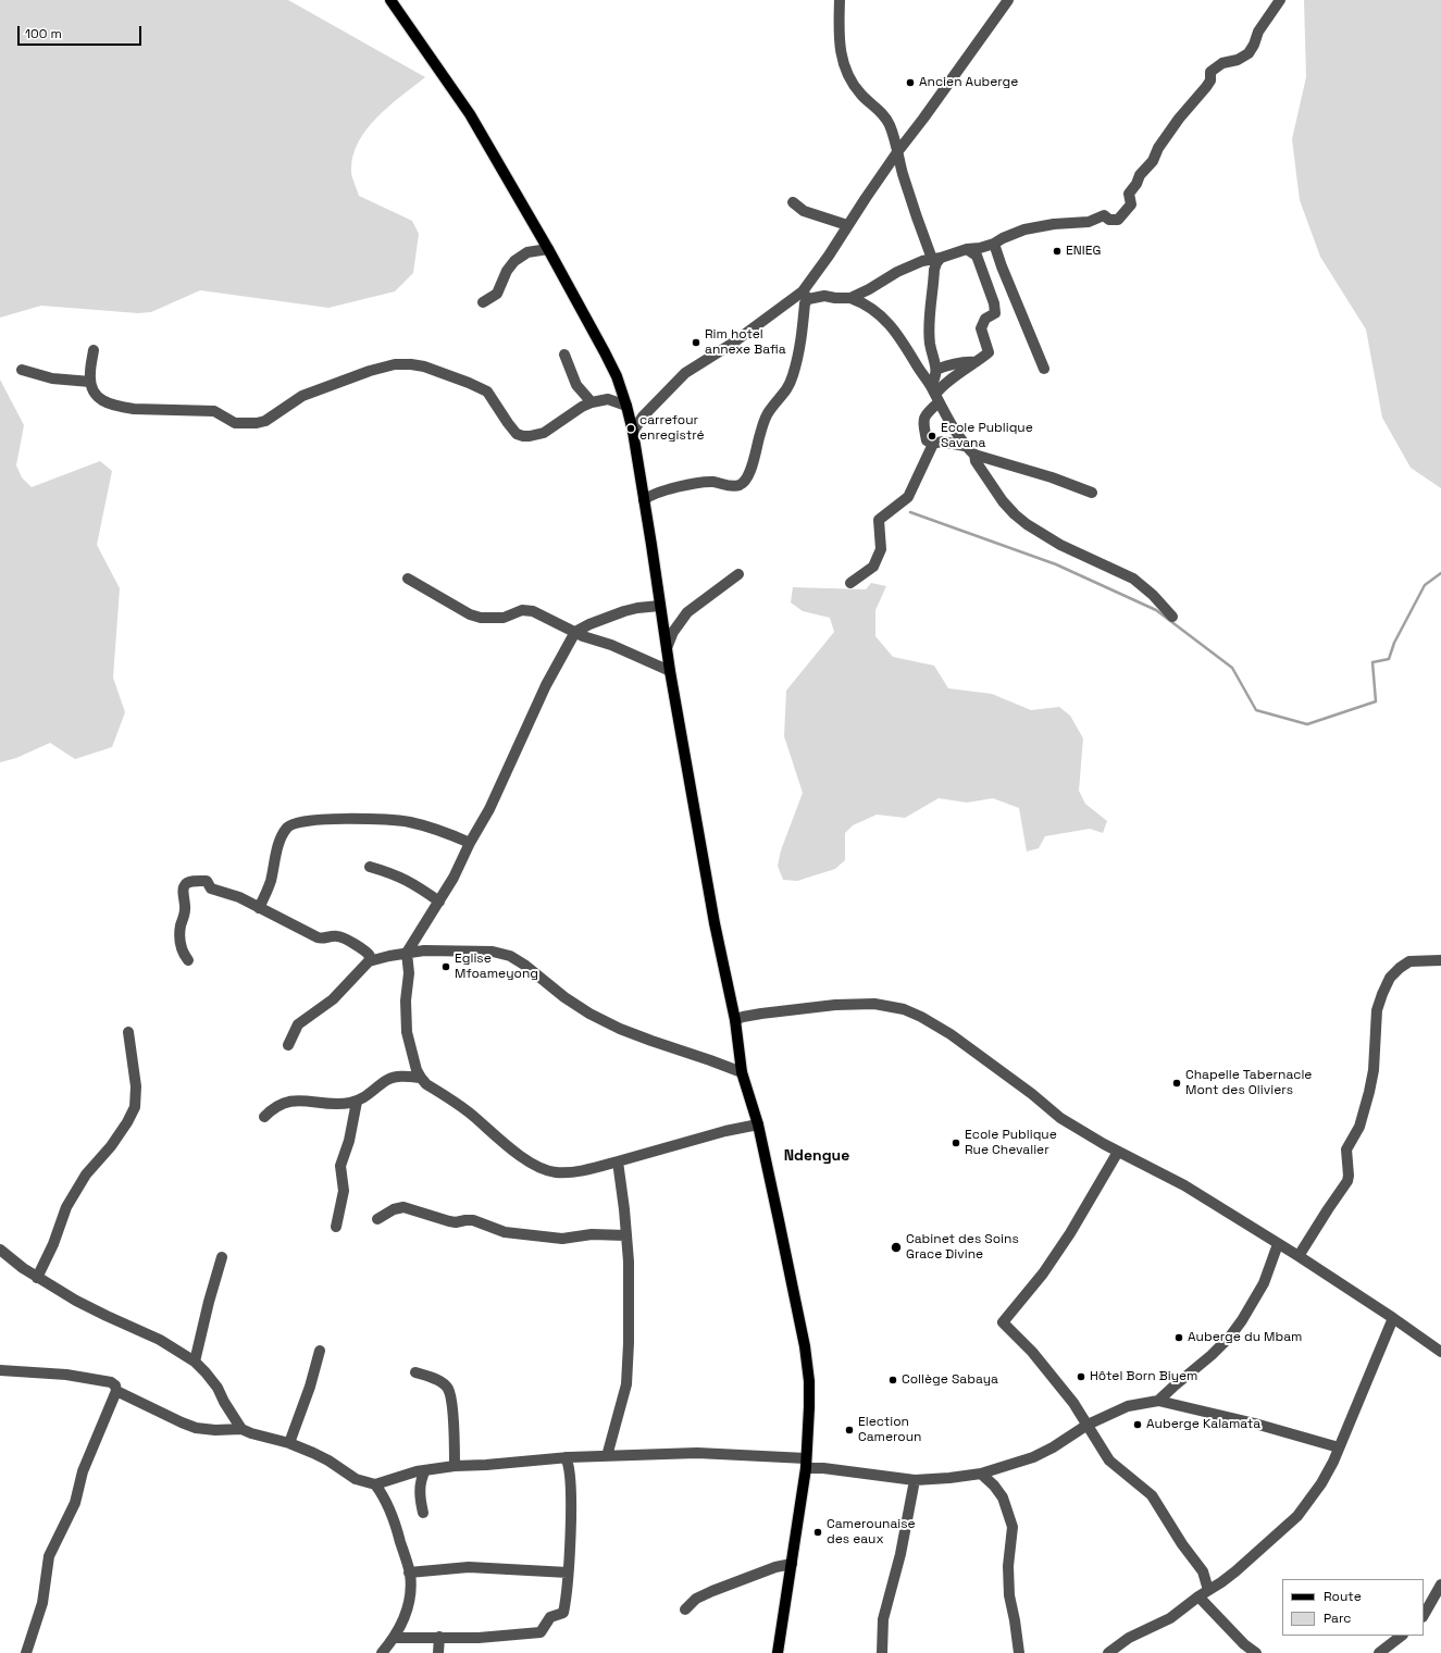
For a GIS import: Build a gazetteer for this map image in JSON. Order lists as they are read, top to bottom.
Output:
{
  "districts": ["Ndengue"],
  "places": [
    "Ancien Auberge",
    "ENIEG",
    "Rim hotel annexe Bafia",
    "carrefour enregistré",
    "Ecole Publique Savana",
    "Eglise Mfoameyong",
    "Chapelle Tabernacle Mont des Oliviers",
    "Ecole Publique Rue Chevalier",
    "Cabinet des Soins Grace Divine",
    "Auberge du Mbam",
    "Hôtel Born Biyem",
    "Collège Sabaya",
    "Auberge Kalamata",
    "Election Cameroun",
    "Camerounaise des eaux"
  ],
  "legend": ["Route", "Parc"],
  "scale_bar": "100 m"
}
